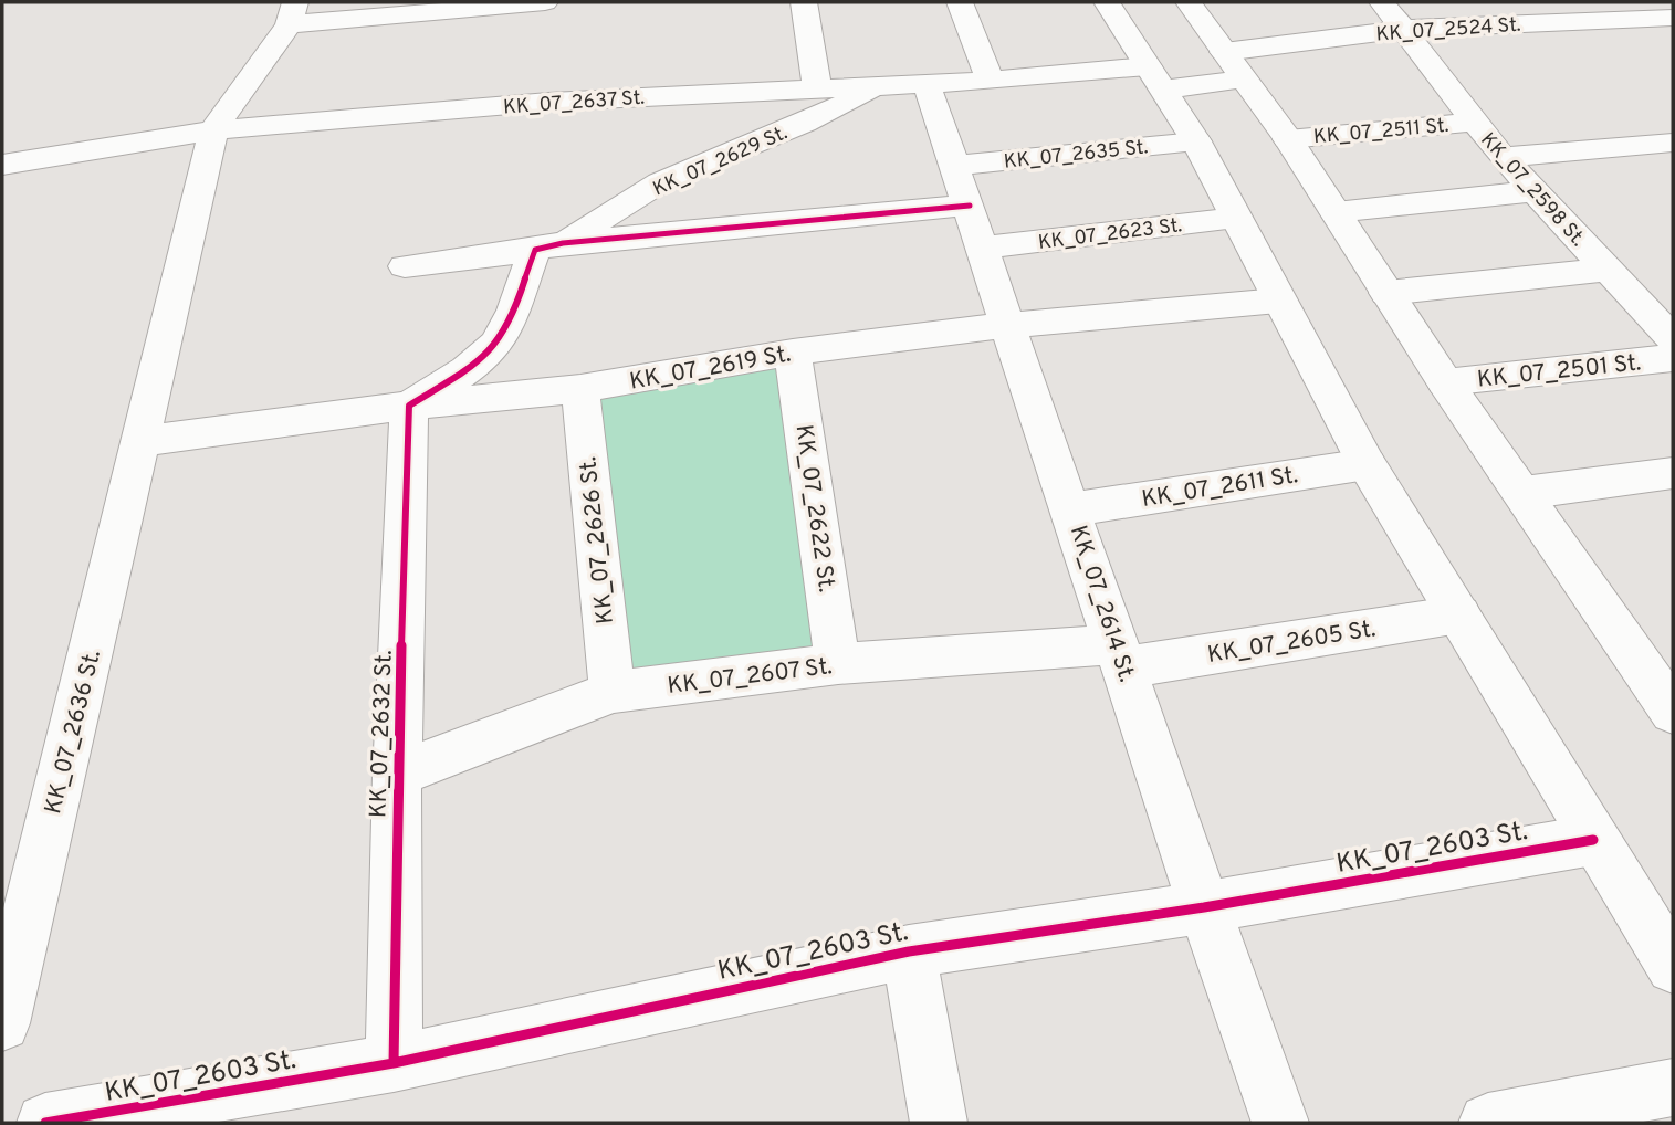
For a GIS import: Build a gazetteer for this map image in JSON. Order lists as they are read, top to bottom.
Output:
{
  "streets": {
    "main road": [
      "KK_07_2524 St.",
      "KK_07_2637 St.",
      "KK_07_2511 St.",
      "KK_07_2635 St.",
      "KK_07_2629 St.",
      "KK_07_2598 St.",
      "KK_07_2623 St.",
      "KK_07_2619 St.",
      "KK_07_2501 St.",
      "KK_07_2611 St.",
      "KK_07_2622 St.",
      "KK_07_2626 St.",
      "KK_07_2614 St.",
      "KK_07_2605 St.",
      "KK_07_2607 St.",
      "KK_07_2636 St.",
      "KK_07_2632 St.",
      "KK_07_2603 St."
    ]
  },
  "crossings": [
    ["KK_07_2524 St.", "KK_07_2637 St."],
    ["KK_07_2524 St.", "KK_07_2598 St."],
    ["KK_07_2637 St.", "KK_07_2629 St."],
    ["KK_07_2637 St.", "KK_07_2614 St."],
    ["KK_07_2637 St.", "KK_07_2636 St."],
    ["KK_07_2511 St.", "KK_07_2598 St."],
    ["KK_07_2635 St.", "KK_07_2614 St."],
    ["KK_07_2623 St.", "KK_07_2614 St."],
    ["KK_07_2619 St.", "KK_07_2622 St."],
    ["KK_07_2619 St.", "KK_07_2626 St."],
    ["KK_07_2619 St.", "KK_07_2614 St."],
    ["KK_07_2619 St.", "KK_07_2636 St."],
    ["KK_07_2619 St.", "KK_07_2632 St."],
    ["KK_07_2611 St.", "KK_07_2614 St."],
    ["KK_07_2622 St.", "KK_07_2607 St."],
    ["KK_07_2626 St.", "KK_07_2607 St."],
    ["KK_07_2614 St.", "KK_07_2605 St."],
    ["KK_07_2614 St.", "KK_07_2607 St."],
    ["KK_07_2614 St.", "KK_07_2603 St."],
    ["KK_07_2605 St.", "KK_07_2607 St."],
    ["KK_07_2607 St.", "KK_07_2632 St."],
    ["KK_07_2632 St.", "KK_07_2603 St."]
  ]
}
